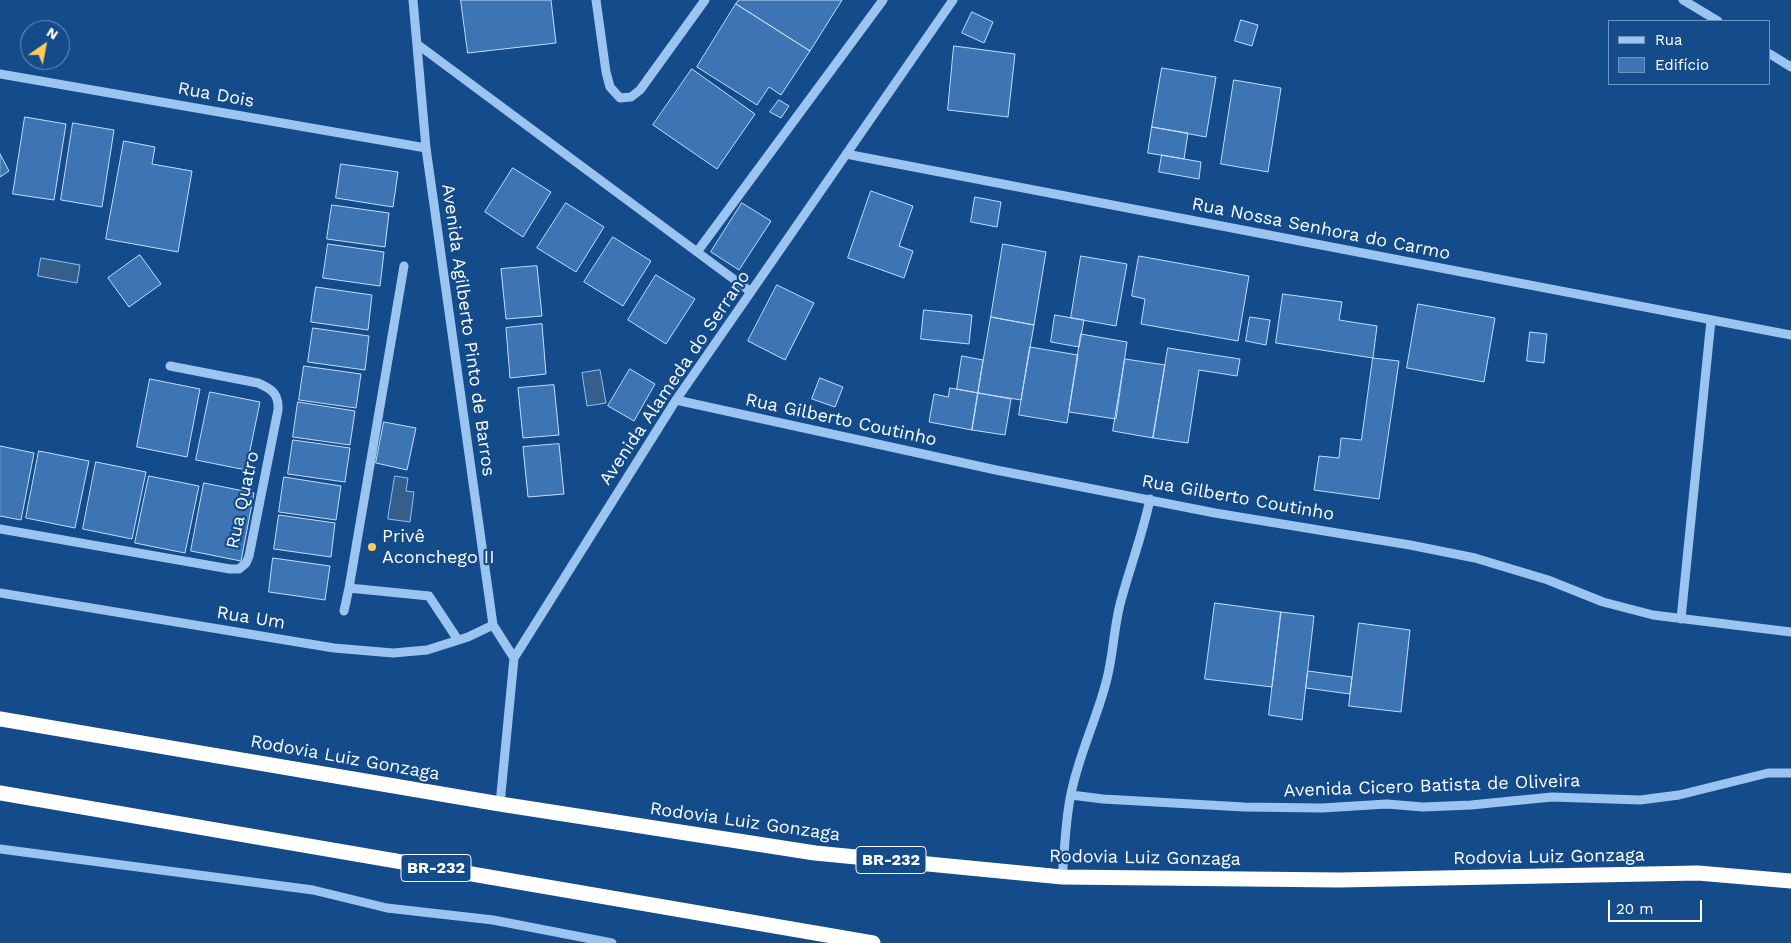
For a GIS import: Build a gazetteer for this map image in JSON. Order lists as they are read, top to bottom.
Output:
{
  "streets": {
    "highway": ["Rodovia Luiz Gonzaga", "BR-232"],
    "street": [
      "Rua Dois",
      "Rua Nossa Senhora do Carmo",
      "Avenida Agilberto Pinto de Barros",
      "Avenida Alameda do Serrano",
      "Rua Gilberto Coutinho",
      "Rua Quatro",
      "Rua Um",
      "Avenida Cicero Batista de Oliveira"
    ]
  },
  "crossings": [
    ["Rua Dois", "Avenida Agilberto Pinto de Barros"],
    ["Rua Nossa Senhora do Carmo", "Avenida Alameda do Serrano"],
    ["Avenida Agilberto Pinto de Barros", "Avenida Alameda do Serrano"],
    ["Avenida Agilberto Pinto de Barros", "Rua Um"],
    ["Avenida Alameda do Serrano", "Rua Gilberto Coutinho"],
    ["Avenida Alameda do Serrano", "Rodovia Luiz Gonzaga"]
  ],
  "places": ["Privê Aconchego II"],
  "legend": ["Rua", "Edifício"],
  "scale_bar": "20 m",
  "north": "top right"
}
